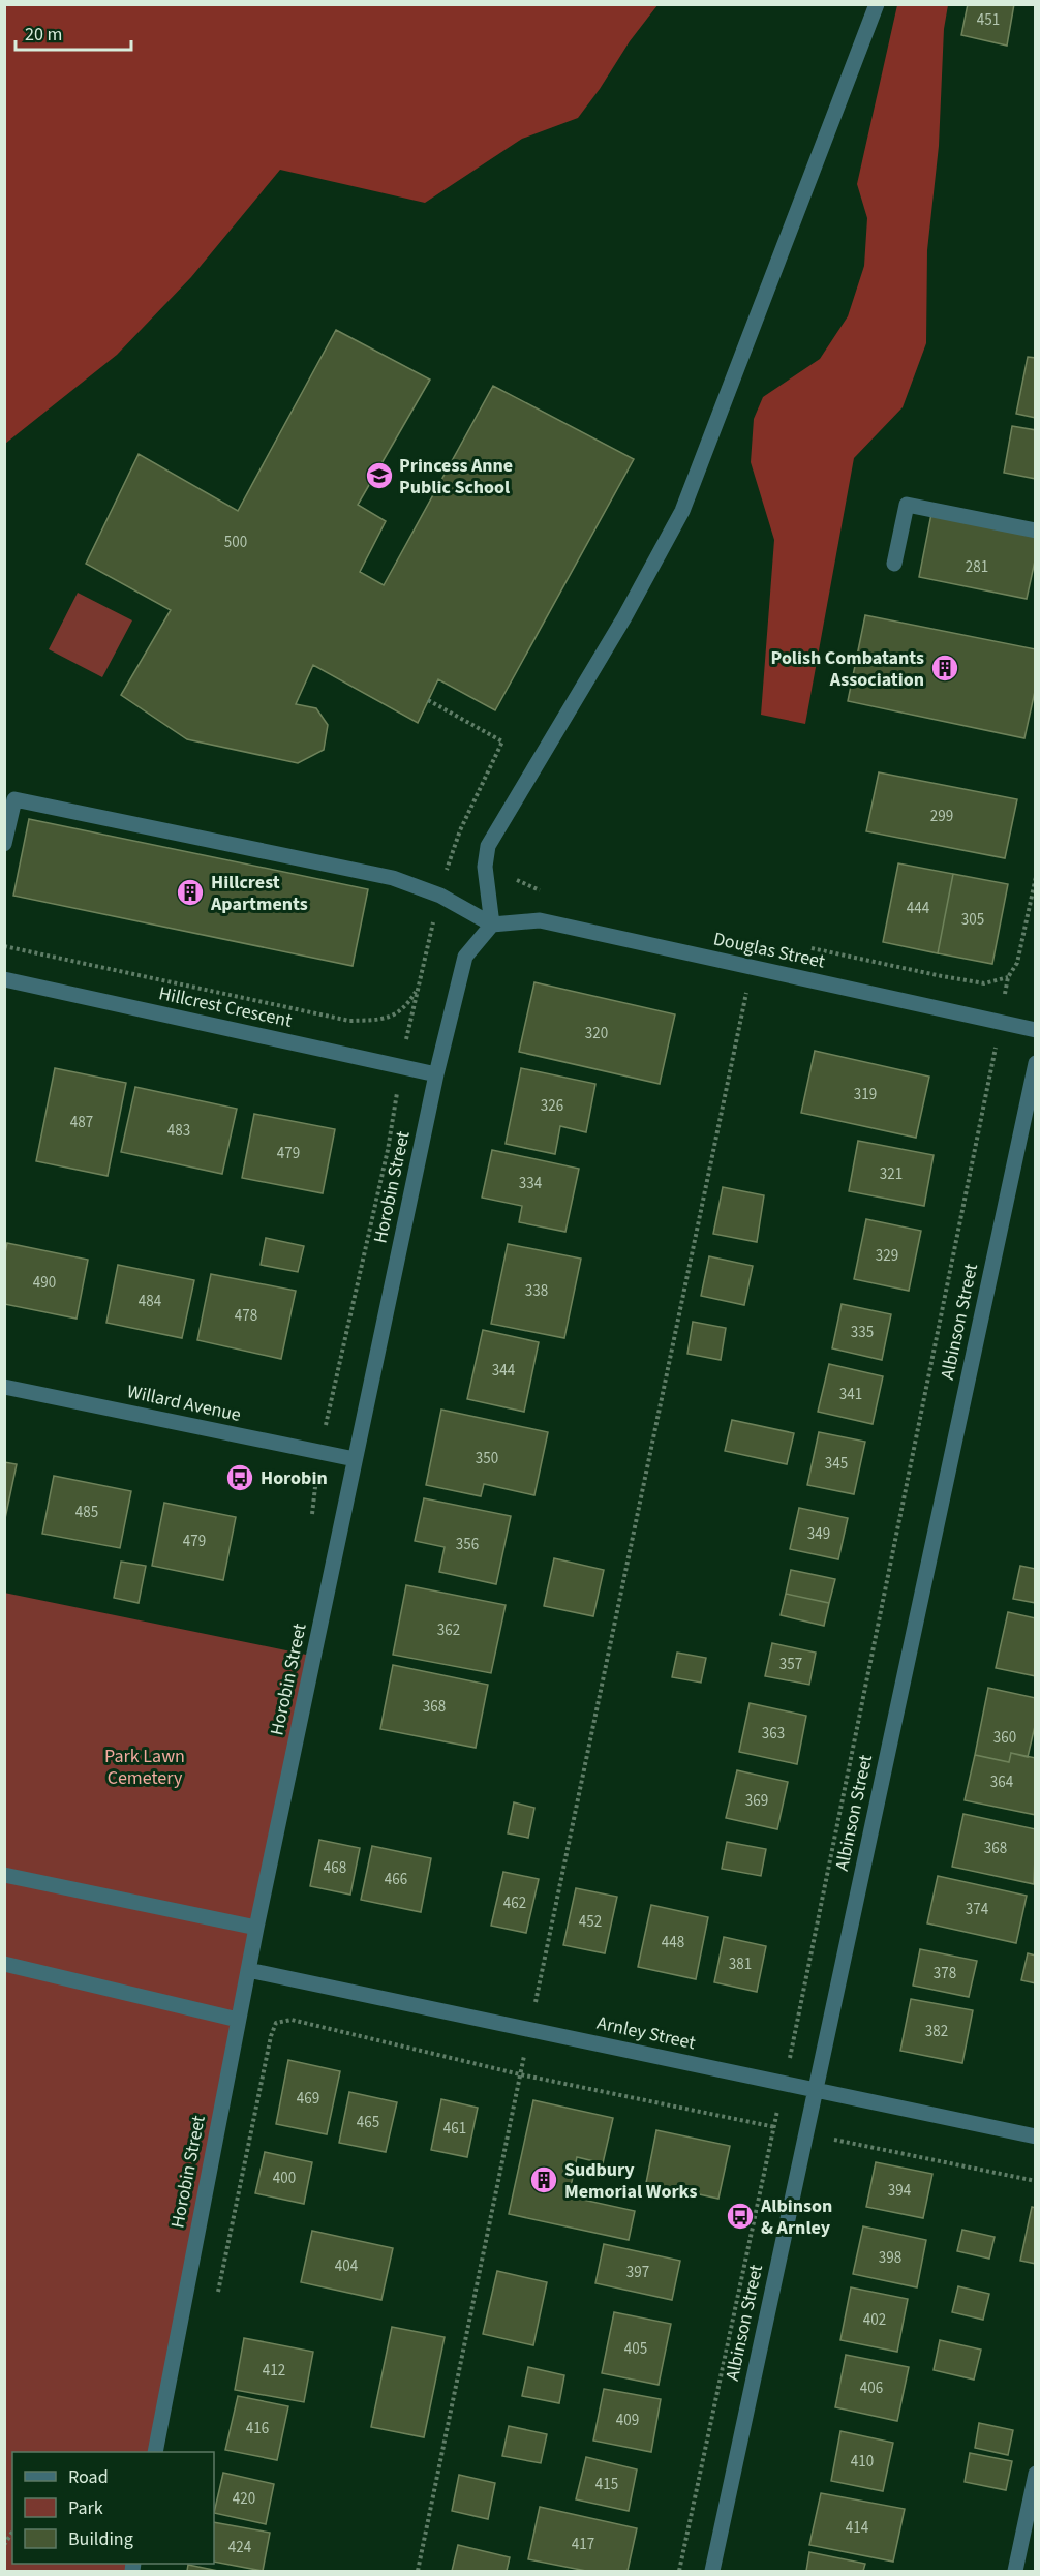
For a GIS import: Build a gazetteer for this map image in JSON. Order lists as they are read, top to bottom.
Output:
{
  "streets": {
    "street": [
      "Douglas Street",
      "Hillcrest Crescent",
      "Horobin Street",
      "Albinson Street",
      "Willard Avenue",
      "Arnley Street"
    ]
  },
  "crossings": [
    ["Douglas Street", "Horobin Street"],
    ["Hillcrest Crescent", "Horobin Street"],
    ["Horobin Street", "Willard Avenue"],
    ["Horobin Street", "Arnley Street"],
    ["Albinson Street", "Arnley Street"]
  ],
  "parks": ["Park Lawn Cemetery"],
  "places": {
    "school or university": ["Princess Anne Public School"],
    "building": ["Polish Combatants Association", "Hillcrest Apartments", "Sudbury Memorial Works"],
    "bus stop": ["Horobin", "Albinson & Arnley"]
  },
  "house_numbers": [
    "451",
    "500",
    "281",
    "299",
    "444",
    "305",
    "320",
    "319",
    "326",
    "487",
    "483",
    "479",
    "321",
    "334",
    "329",
    "490",
    "338",
    "484",
    "478",
    "335",
    "344",
    "341",
    "350",
    "345",
    "485",
    "349",
    "479",
    "356",
    "362",
    "357",
    "368",
    "363",
    "360",
    "364",
    "369",
    "368",
    "468",
    "466",
    "462",
    "374",
    "452",
    "448",
    "381",
    "378",
    "382",
    "469",
    "465",
    "461",
    "400",
    "394",
    "398",
    "404",
    "397",
    "402",
    "405",
    "412",
    "406",
    "409",
    "416",
    "410",
    "415",
    "420",
    "414",
    "417",
    "424"
  ],
  "legend": ["Road", "Park", "Building"],
  "scale_bar": "20 m"
}
